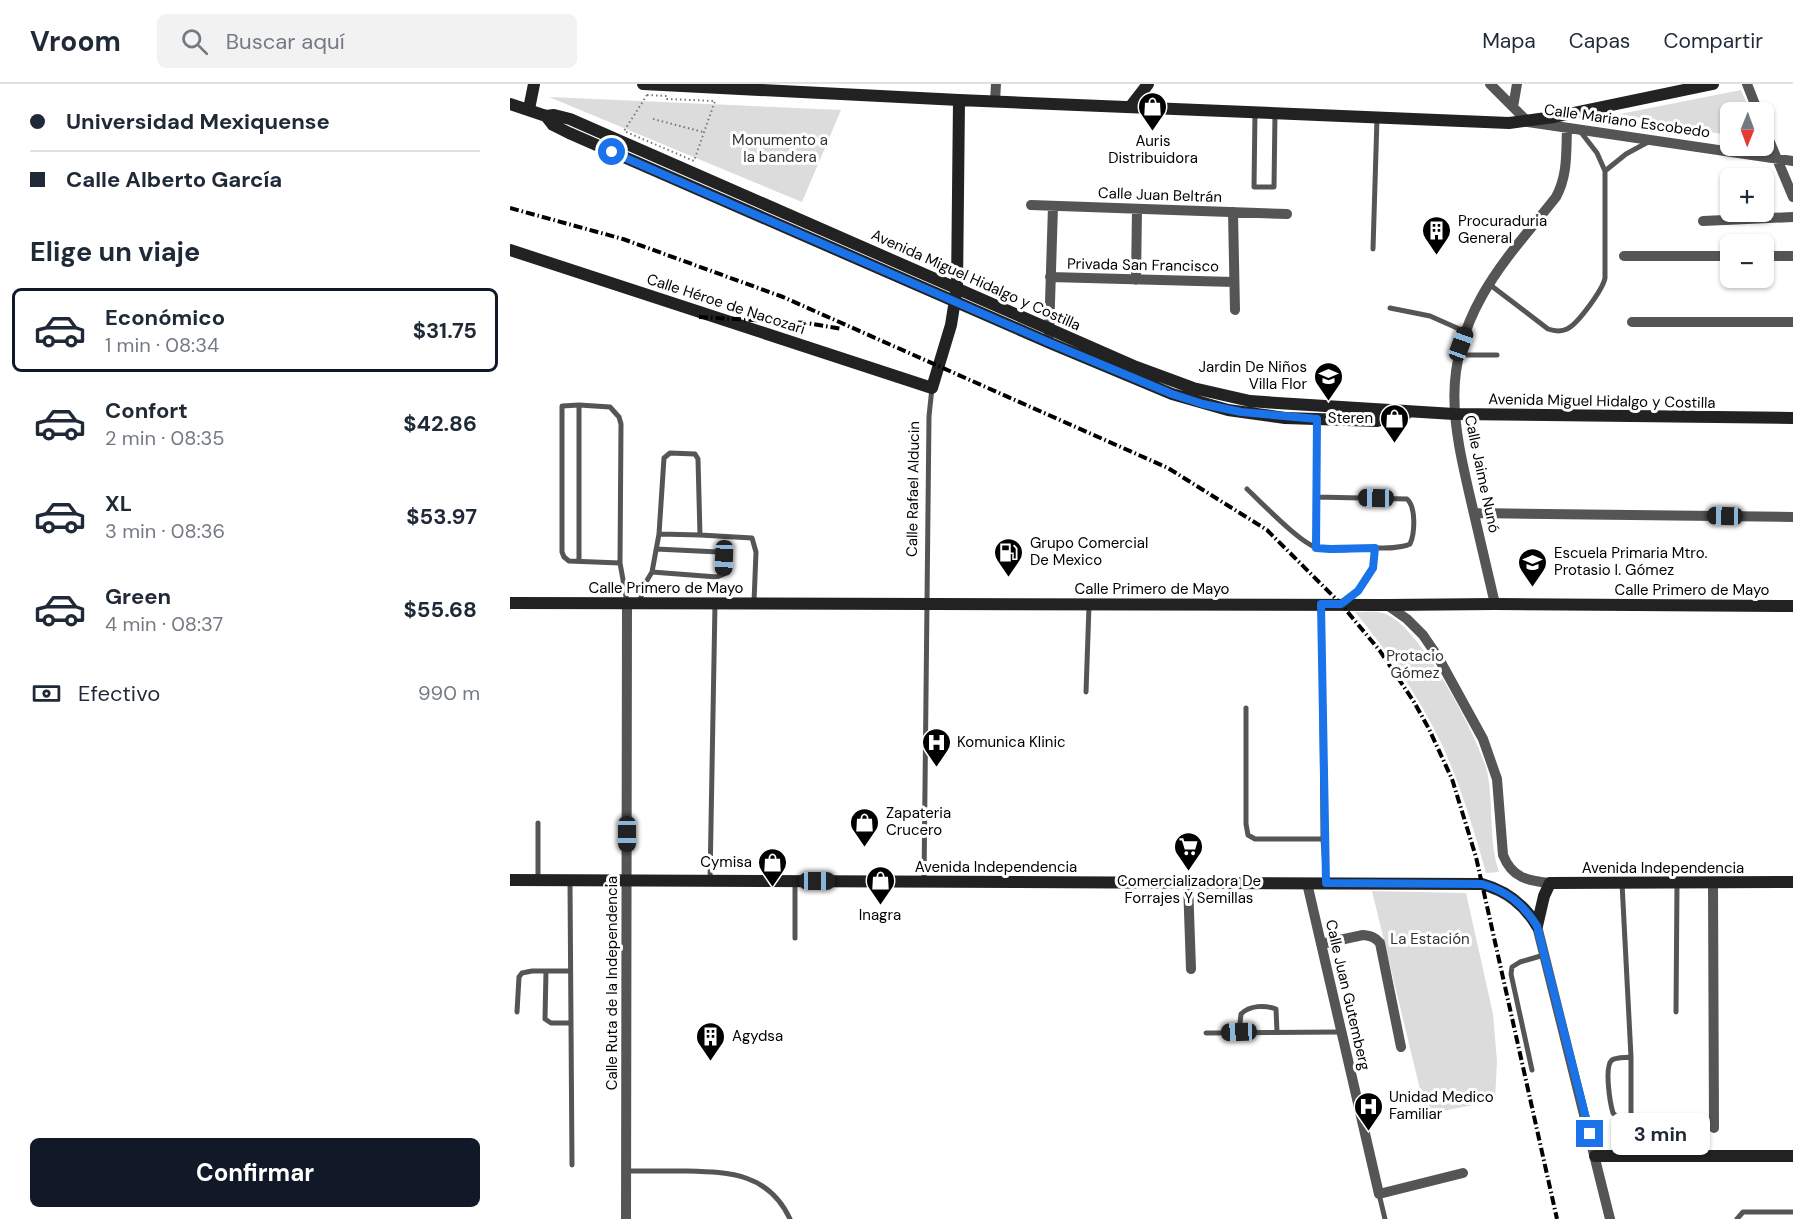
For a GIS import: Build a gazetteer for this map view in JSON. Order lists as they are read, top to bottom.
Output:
{
  "streets": {
    "main road": [
      "Avenida Miguel Hidalgo y Costilla",
      "Calle Héroe de Nacozari",
      "Calle Rafael Alducin",
      "Calle Primero de Mayo",
      "Avenida Independencia"
    ],
    "street": [
      "Calle Mariano Escobedo",
      "Calle Juan Beltrán",
      "Privada San Francisco",
      "Calle Jaime Nunó",
      "Calle Ruta de la Independencia",
      "Calle Juan Gutemberg"
    ]
  },
  "crossings": [
    ["Calle Mariano Escobedo", "Calle Jaime Nunó"],
    ["Avenida Miguel Hidalgo y Costilla", "Calle Jaime Nunó"],
    ["Avenida Miguel Hidalgo y Costilla", "Calle Rafael Alducin"],
    ["Calle Héroe de Nacozari", "Calle Rafael Alducin"],
    ["Calle Jaime Nunó", "Calle Primero de Mayo"],
    ["Calle Rafael Alducin", "Calle Primero de Mayo"],
    ["Calle Rafael Alducin", "Avenida Independencia"],
    ["Calle Primero de Mayo", "Avenida Independencia"],
    ["Calle Primero de Mayo", "Calle Ruta de la Independencia"],
    ["Avenida Independencia", "Calle Ruta de la Independencia"],
    ["Avenida Independencia", "Calle Juan Gutemberg"]
  ],
  "parks": ["Monumento a la bandera", "Protacio Gómez", "La Estación"],
  "places": {
    "shop": [
      "Auris Distribuidora",
      "Steren",
      "Zapateria Crucero",
      "Cymisa",
      "Inagra"
    ],
    "building": ["Procuraduria General", "Agydsa"],
    "school or university": ["Jardin De Niños Villa Flor", "Escuela Primaria Mtro. Protasio I. Gómez"],
    "fuel station": ["Grupo Comercial De Mexico"],
    "hospital": ["Komunica Klinic", "Unidad Medico Familiar"],
    "supermarket": ["Comercializadora De Forrajes Y Semillas"]
  },
  "north": "bottom",
  "page": {
    "header": "Vroom",
    "search": "Buscar aquí",
    "nav": ["Mapa", "Capas", "Compartir"],
    "banner": ["Universidad Mexiquense", "Calle Alberto García"],
    "map_buttons": ["+", "−"],
    "heading": "Elige un viaje",
    "list": [
      {
        "name": "Económico",
        "note": "1 min · 08:34",
        "value": "$31.75"
      },
      {
        "name": "Confort",
        "note": "2 min · 08:35",
        "value": "$42.86"
      },
      {
        "name": "XL",
        "note": "3 min · 08:36",
        "value": "$53.97"
      },
      {
        "name": "Green",
        "note": "4 min · 08:37",
        "value": "$55.68"
      }
    ],
    "pay": ["Efectivo", "990 m"],
    "bubble": "3 min",
    "buttons": "Confirmar"
  }
}
